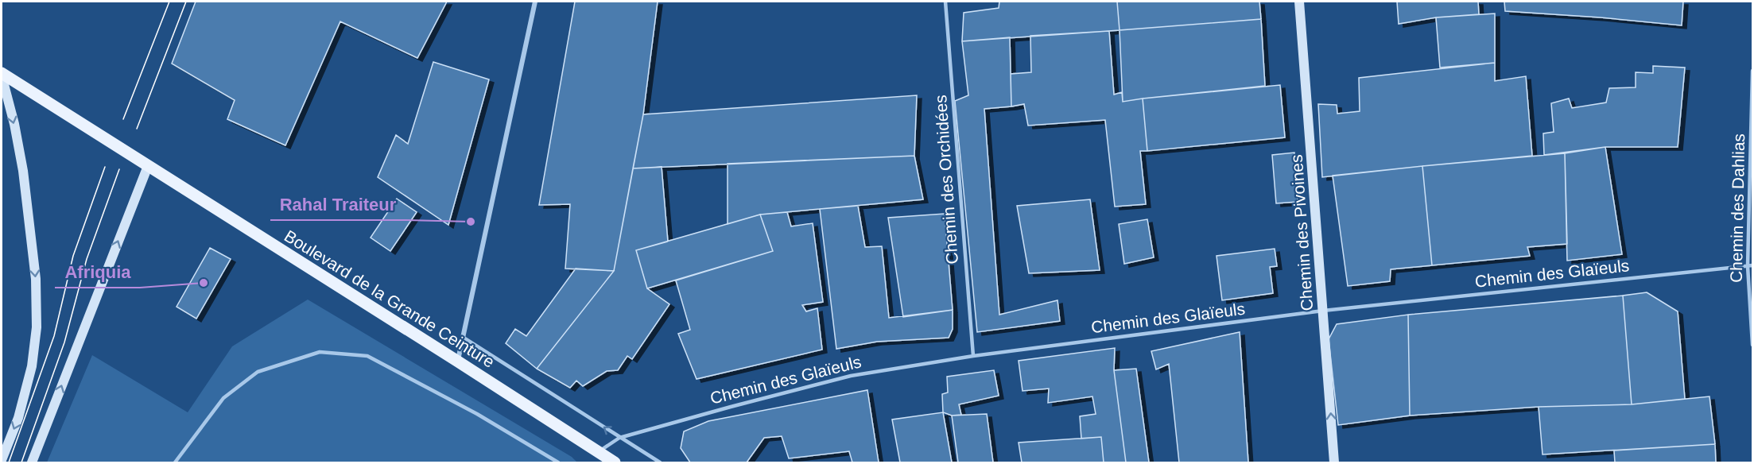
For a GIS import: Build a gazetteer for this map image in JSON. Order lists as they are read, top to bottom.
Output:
{
  "streets": {
    "main road": ["Chemin des Pivoines", "Boulevard de la Grande Ceinture"],
    "lane": ["Chemin des Orchidées", "Chemin des Dahlias", "Chemin des Glaïeuls"]
  },
  "crossings": [
    ["Chemin des Orchidées", "Chemin des Glaïeuls"],
    ["Chemin des Dahlias", "Chemin des Glaïeuls"],
    ["Chemin des Pivoines", "Chemin des Glaïeuls"],
    ["Chemin des Glaïeuls", "Boulevard de la Grande Ceinture"]
  ],
  "places": ["Rahal Traiteur", "Afriquia"]
}
